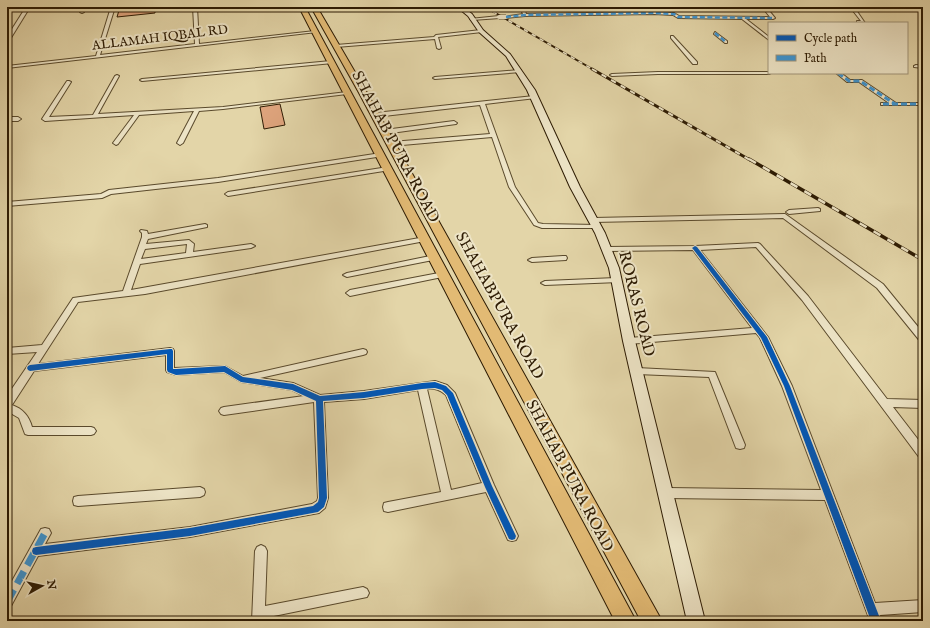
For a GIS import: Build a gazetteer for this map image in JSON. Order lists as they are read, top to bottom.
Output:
{
  "streets": {
    "main road": ["SHAHAB PURA ROAD", "RORAS ROAD", "SHAHABPURA ROAD"],
    "street": ["ALLAMAH IQBAL RD"]
  },
  "crossings": [
    ["ALLAMAH IQBAL RD", "SHAHAB PURA ROAD"],
    ["ALLAMAH IQBAL RD", "SHAHABPURA ROAD"],
    ["SHAHAB PURA ROAD", "SHAHABPURA ROAD"]
  ],
  "legend": ["Cycle path", "Path"],
  "north": "right"
}
